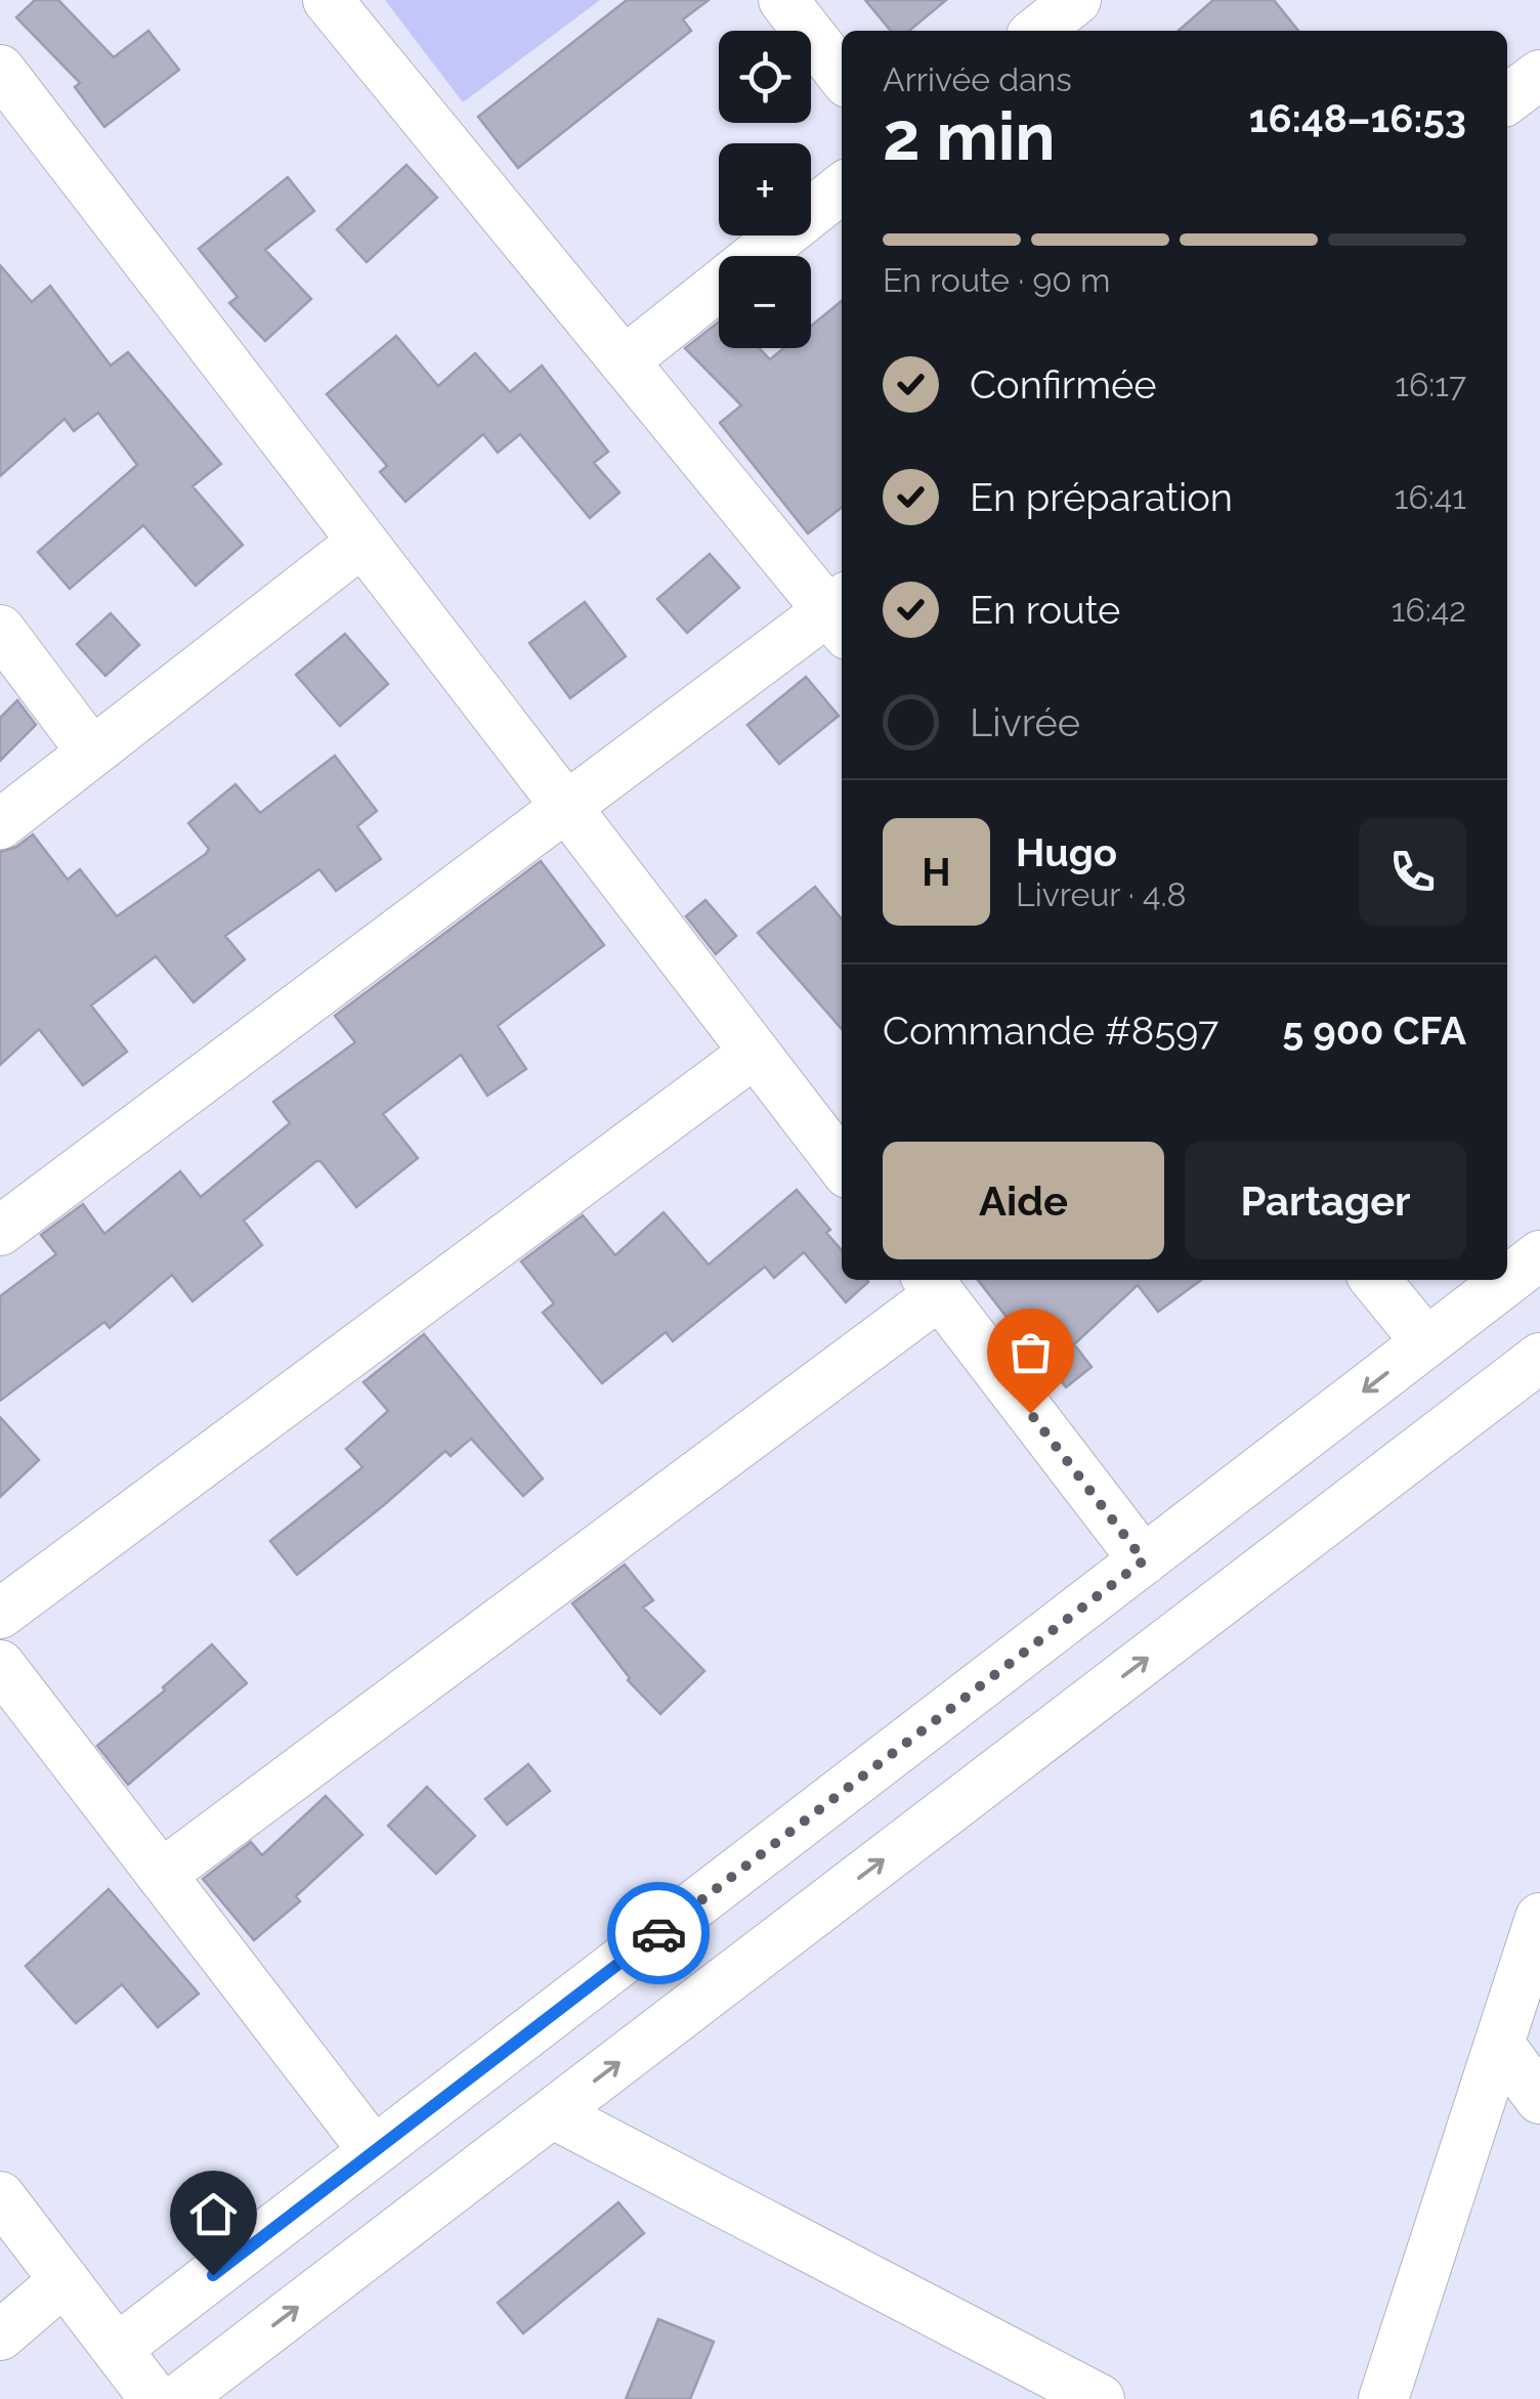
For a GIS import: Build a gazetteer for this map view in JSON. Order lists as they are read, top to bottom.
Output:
{
  "page": {
    "map_buttons": ["+", "−"],
    "heading": ["2 min", "Arrivée dans", "16:48–16:53"],
    "panel": [
      "Hugo",
      "Livreur · 4.8",
      "Commande #8597",
      "5 900 CFA"
    ],
    "bar": "En route · 90 m",
    "list": [
      ["Confirmée", "16:17"],
      ["En préparation", "16:41"],
      ["En route", "16:42"],
      "Livrée"
    ],
    "round": "H",
    "buttons": ["Aide", "Partager"]
  }
}
